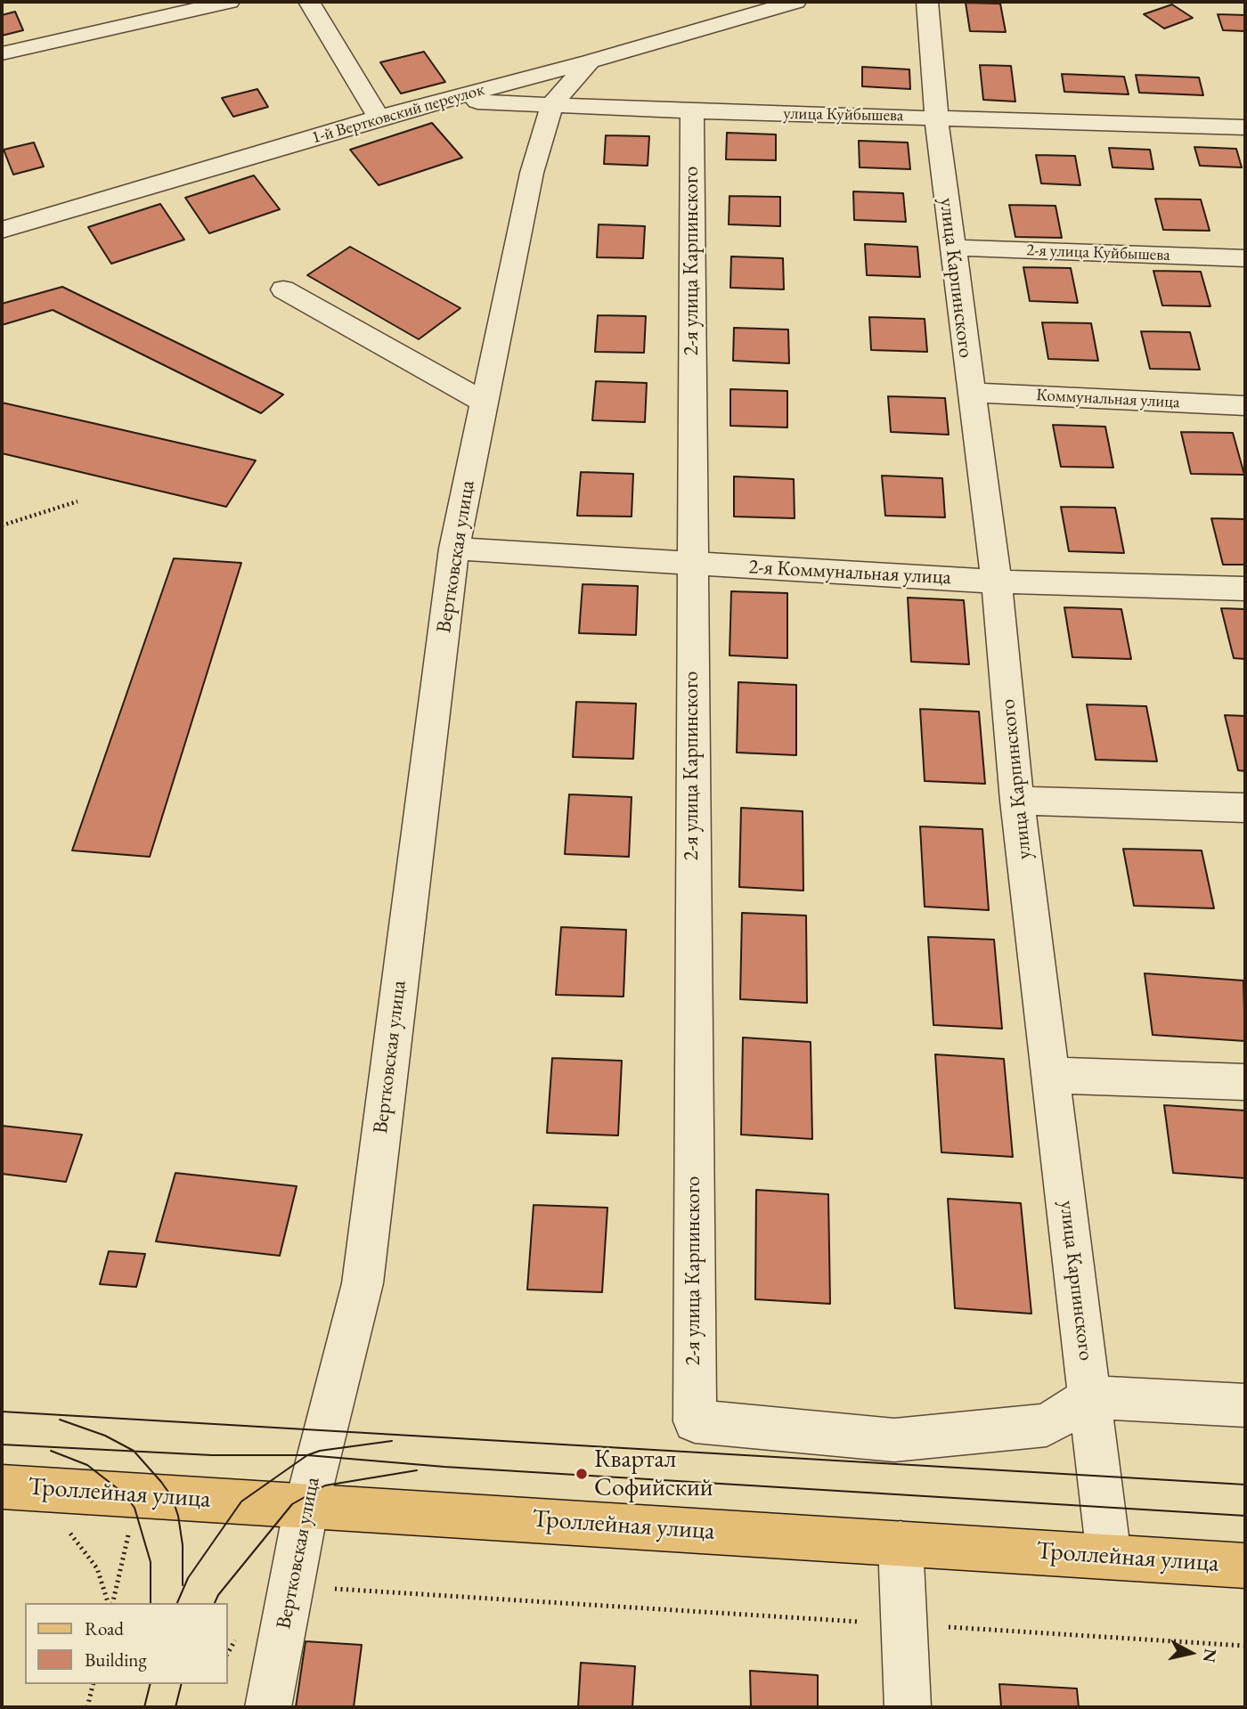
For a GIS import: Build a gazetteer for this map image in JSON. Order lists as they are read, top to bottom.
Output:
{
  "streets": {
    "main road": ["Троллейная улица"],
    "street": [
      "1-й Вертковский переулок",
      "улица Куйбышева",
      "2-я улица Куйбышева",
      "2-я улица Карпинского",
      "улица Карпинского",
      "Коммунальная улица",
      "Вертковская улица",
      "2-я Коммунальная улица"
    ]
  },
  "crossings": [
    ["1-й Вертковский переулок", "улица Куйбышева"],
    ["1-й Вертковский переулок", "Вертковская улица"],
    ["улица Куйбышева", "2-я улица Карпинского"],
    ["улица Куйбышева", "улица Карпинского"],
    ["улица Куйбышева", "Вертковская улица"],
    ["2-я улица Куйбышева", "улица Карпинского"],
    ["2-я улица Карпинского", "улица Карпинского"],
    ["2-я улица Карпинского", "2-я Коммунальная улица"],
    ["улица Карпинского", "Коммунальная улица"],
    ["улица Карпинского", "2-я Коммунальная улица"],
    ["улица Карпинского", "Троллейная улица"],
    ["Вертковская улица", "2-я Коммунальная улица"],
    ["Вертковская улица", "Троллейная улица"]
  ],
  "places": ["Квартал Софийский"],
  "legend": ["Road", "Building"],
  "north": "right"
}
